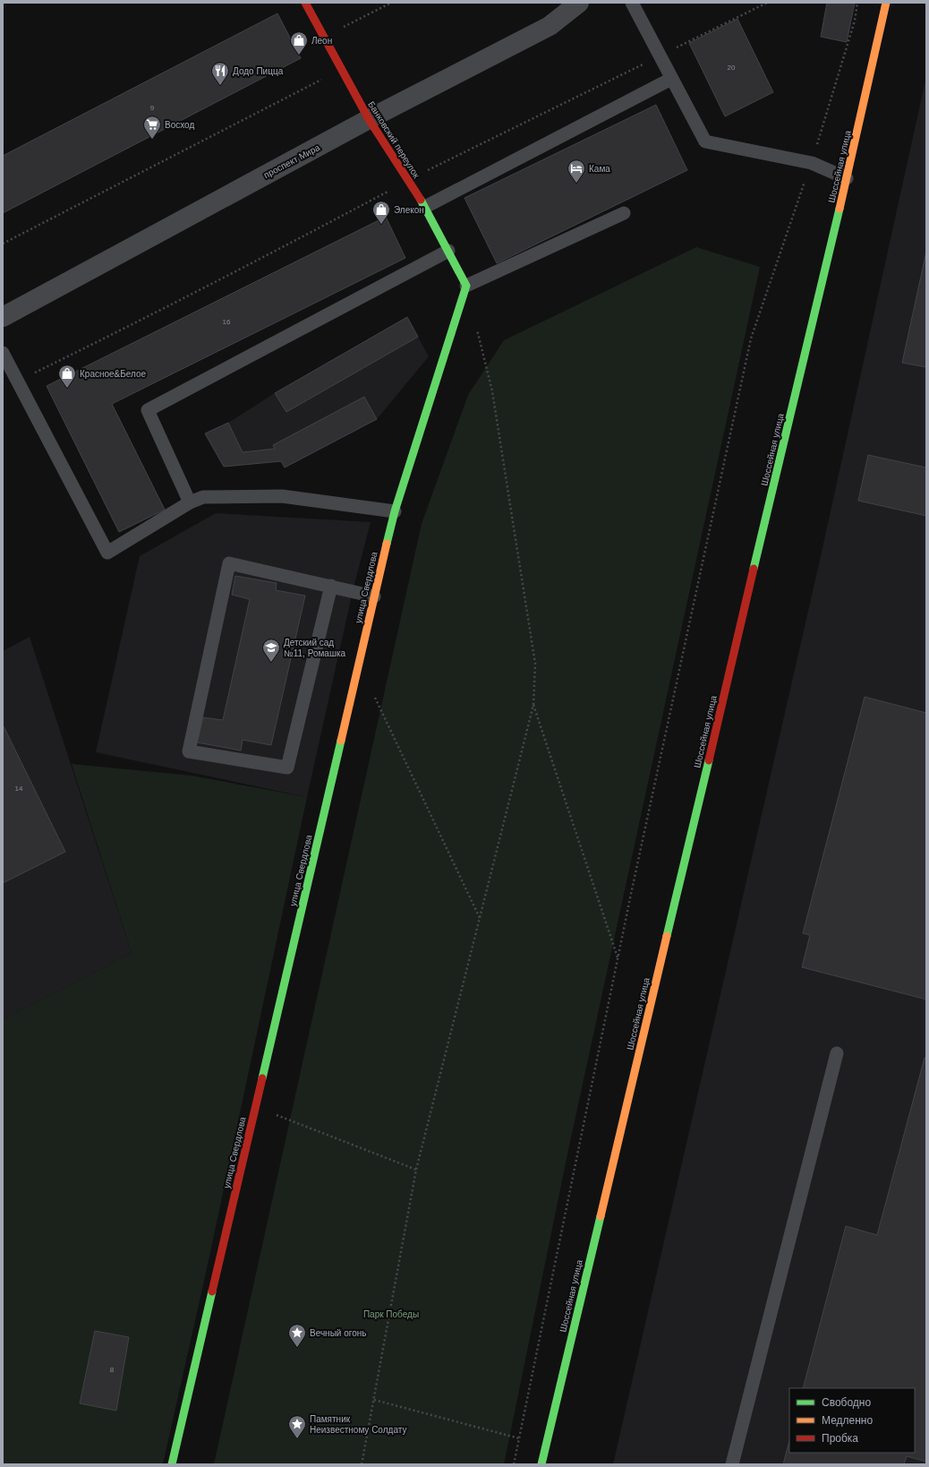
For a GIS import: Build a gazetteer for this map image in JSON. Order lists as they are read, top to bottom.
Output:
{
  "streets": {
    "street": [
      "Банковский переулок",
      "проспект Мира",
      "Шоссейная улица",
      "улица Свердлова"
    ]
  },
  "crossings": [
    ["Банковский переулок", "проспект Мира"],
    ["Банковский переулок", "улица Свердлова"]
  ],
  "parks": ["Парк Победы"],
  "places": {
    "shop": ["Леон", "Элекон", "Красное&Белое"],
    "restaurant": ["Додо Пицца"],
    "supermarket": ["Восход"],
    "hotel": ["Кама"],
    "school or university": ["Детский сад №11, Ромашка"],
    "place": ["Вечный огонь", "Памятник Неизвестному Солдату"]
  },
  "house_numbers": [
    "20",
    "9",
    "16",
    "14",
    "8"
  ],
  "legend": ["Свободно", "Медленно", "Пробка"]
}
